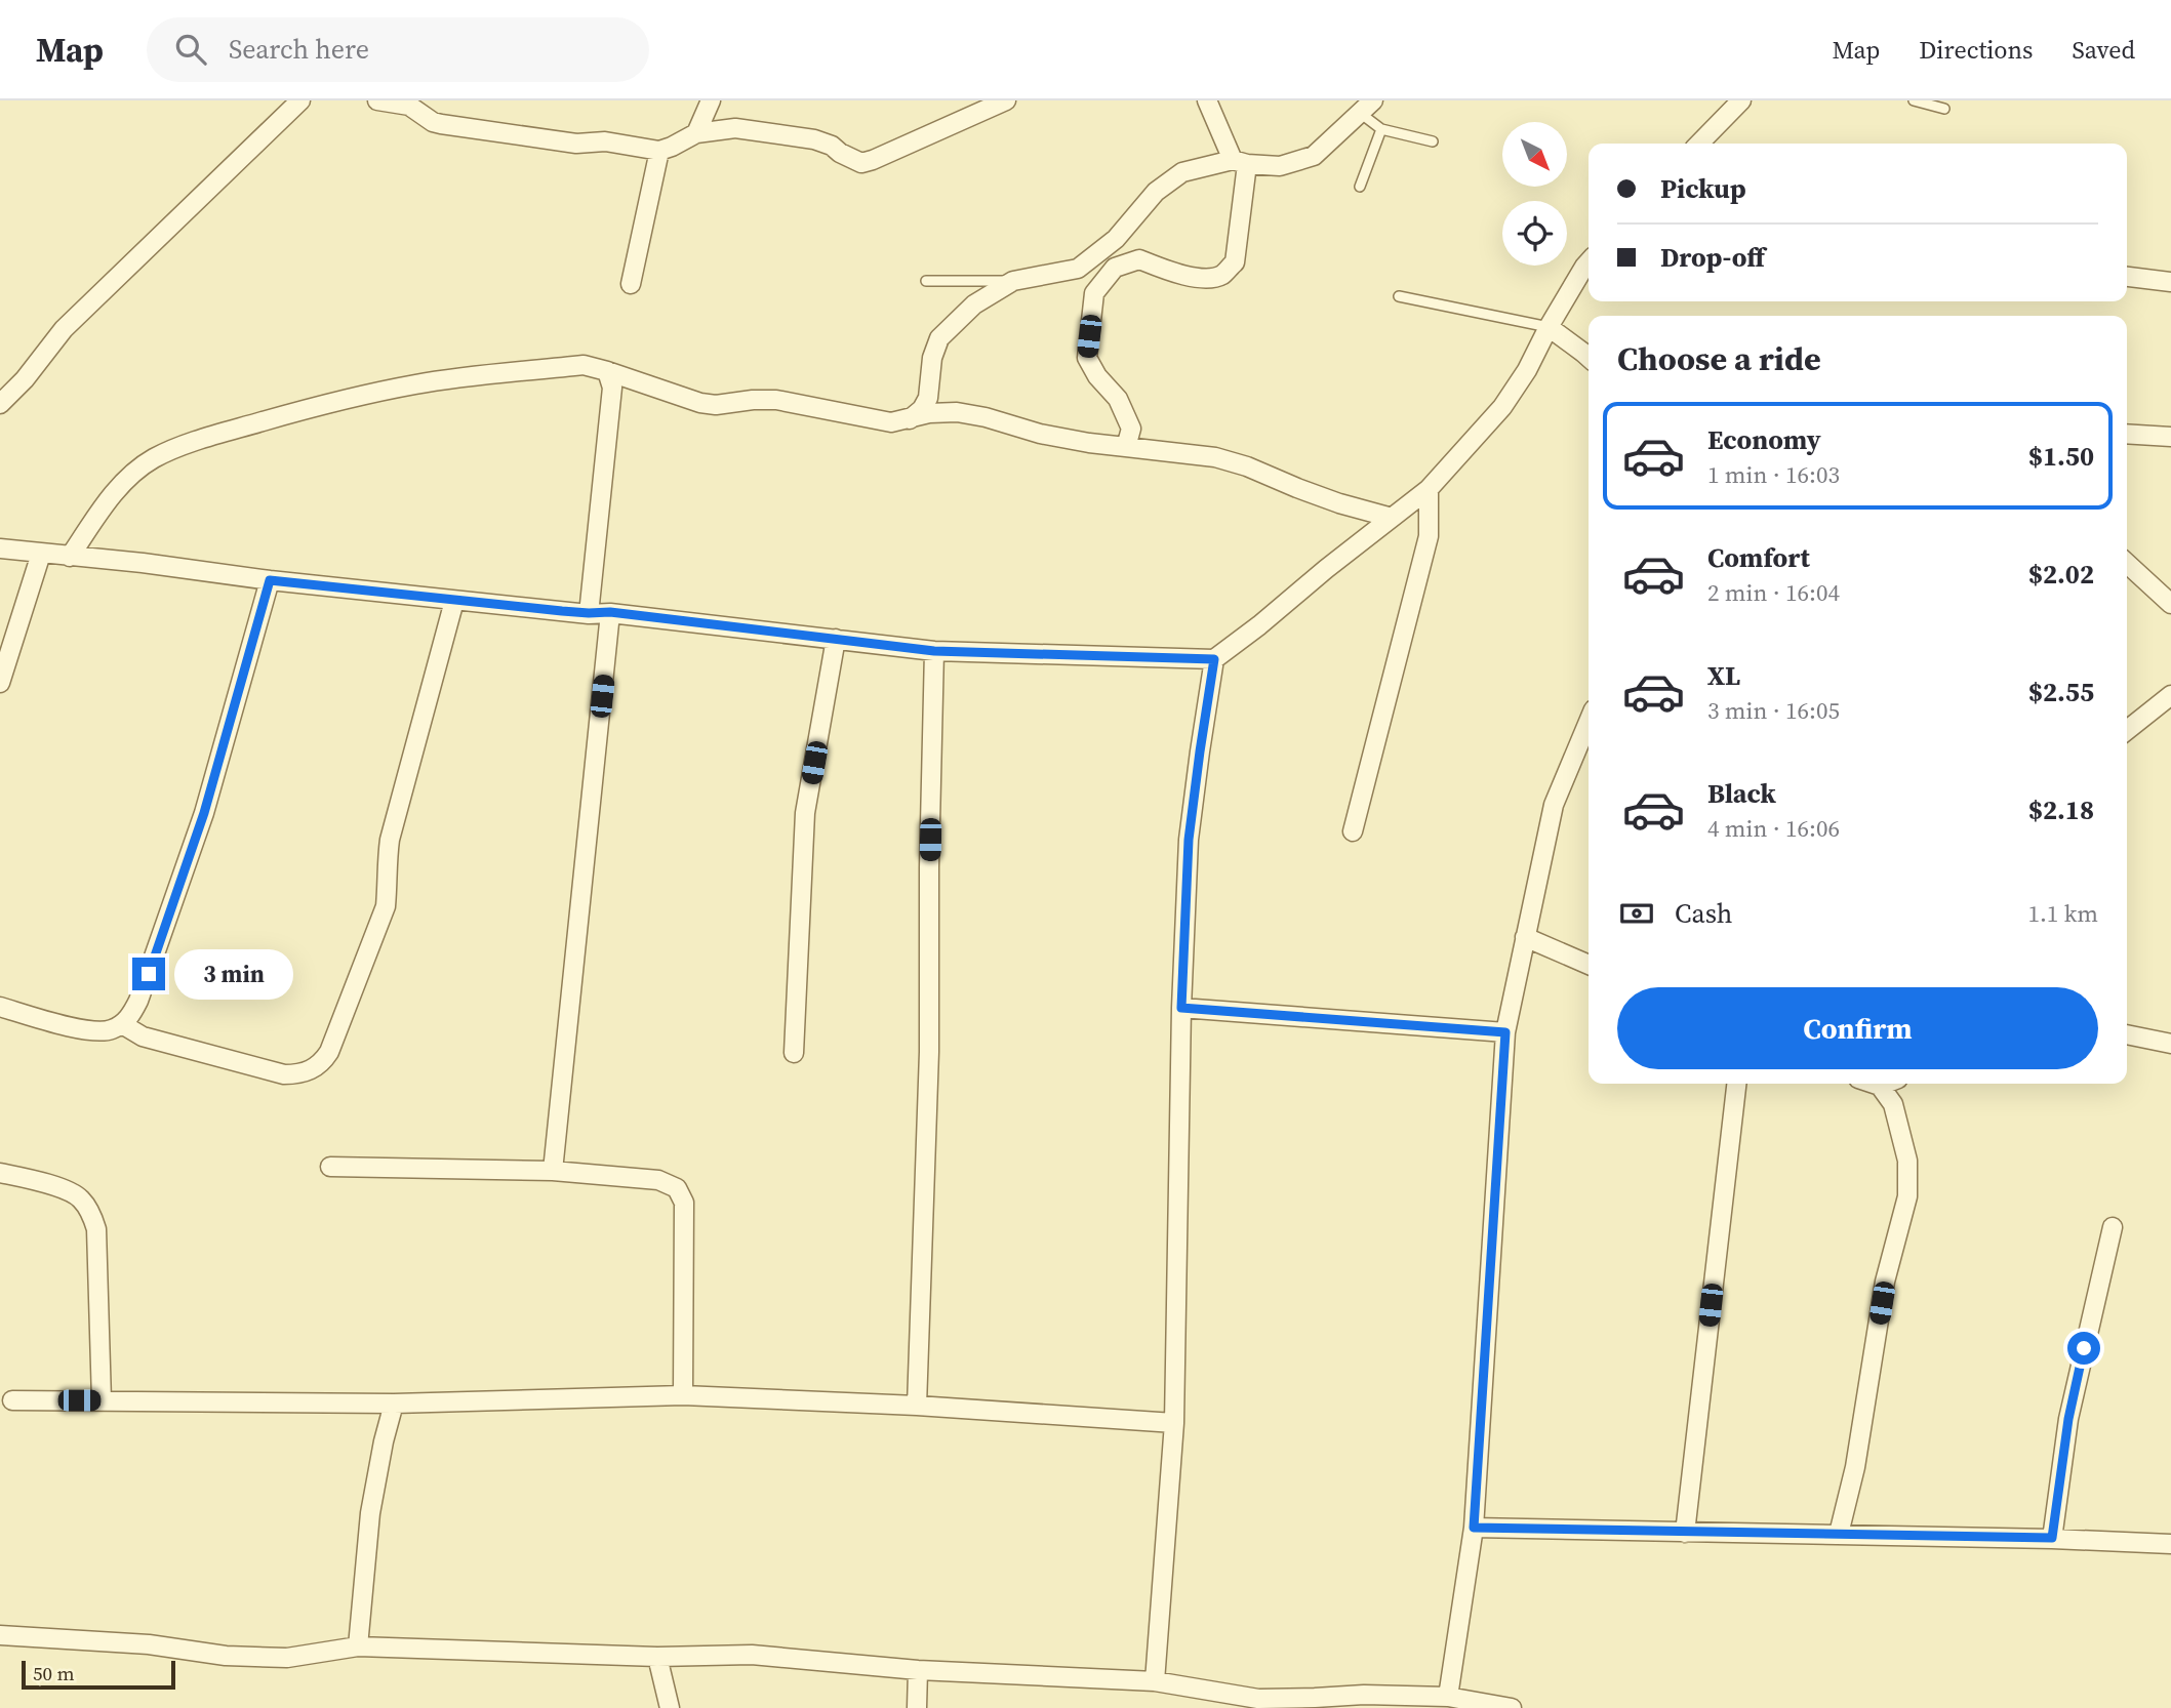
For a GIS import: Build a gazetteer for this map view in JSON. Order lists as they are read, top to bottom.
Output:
{
  "scale_bar": "50 m",
  "north": "bottom right",
  "page": {
    "header": "Map",
    "search": "Search here",
    "nav": ["Map", "Directions", "Saved"],
    "banner": ["Pickup", "Drop-off"],
    "heading": "Choose a ride",
    "list": [
      {
        "name": "Economy",
        "note": "1 min · 16:03",
        "value": "$1.50"
      },
      {
        "name": "Comfort",
        "note": "2 min · 16:04",
        "value": "$2.02"
      },
      {
        "name": "XL",
        "note": "3 min · 16:05",
        "value": "$2.55"
      },
      {
        "name": "Black",
        "note": "4 min · 16:06",
        "value": "$2.18"
      }
    ],
    "pay": ["Cash", "1.1 km"],
    "bubble": "3 min",
    "buttons": "Confirm",
    "scale": "50 m"
  }
}
